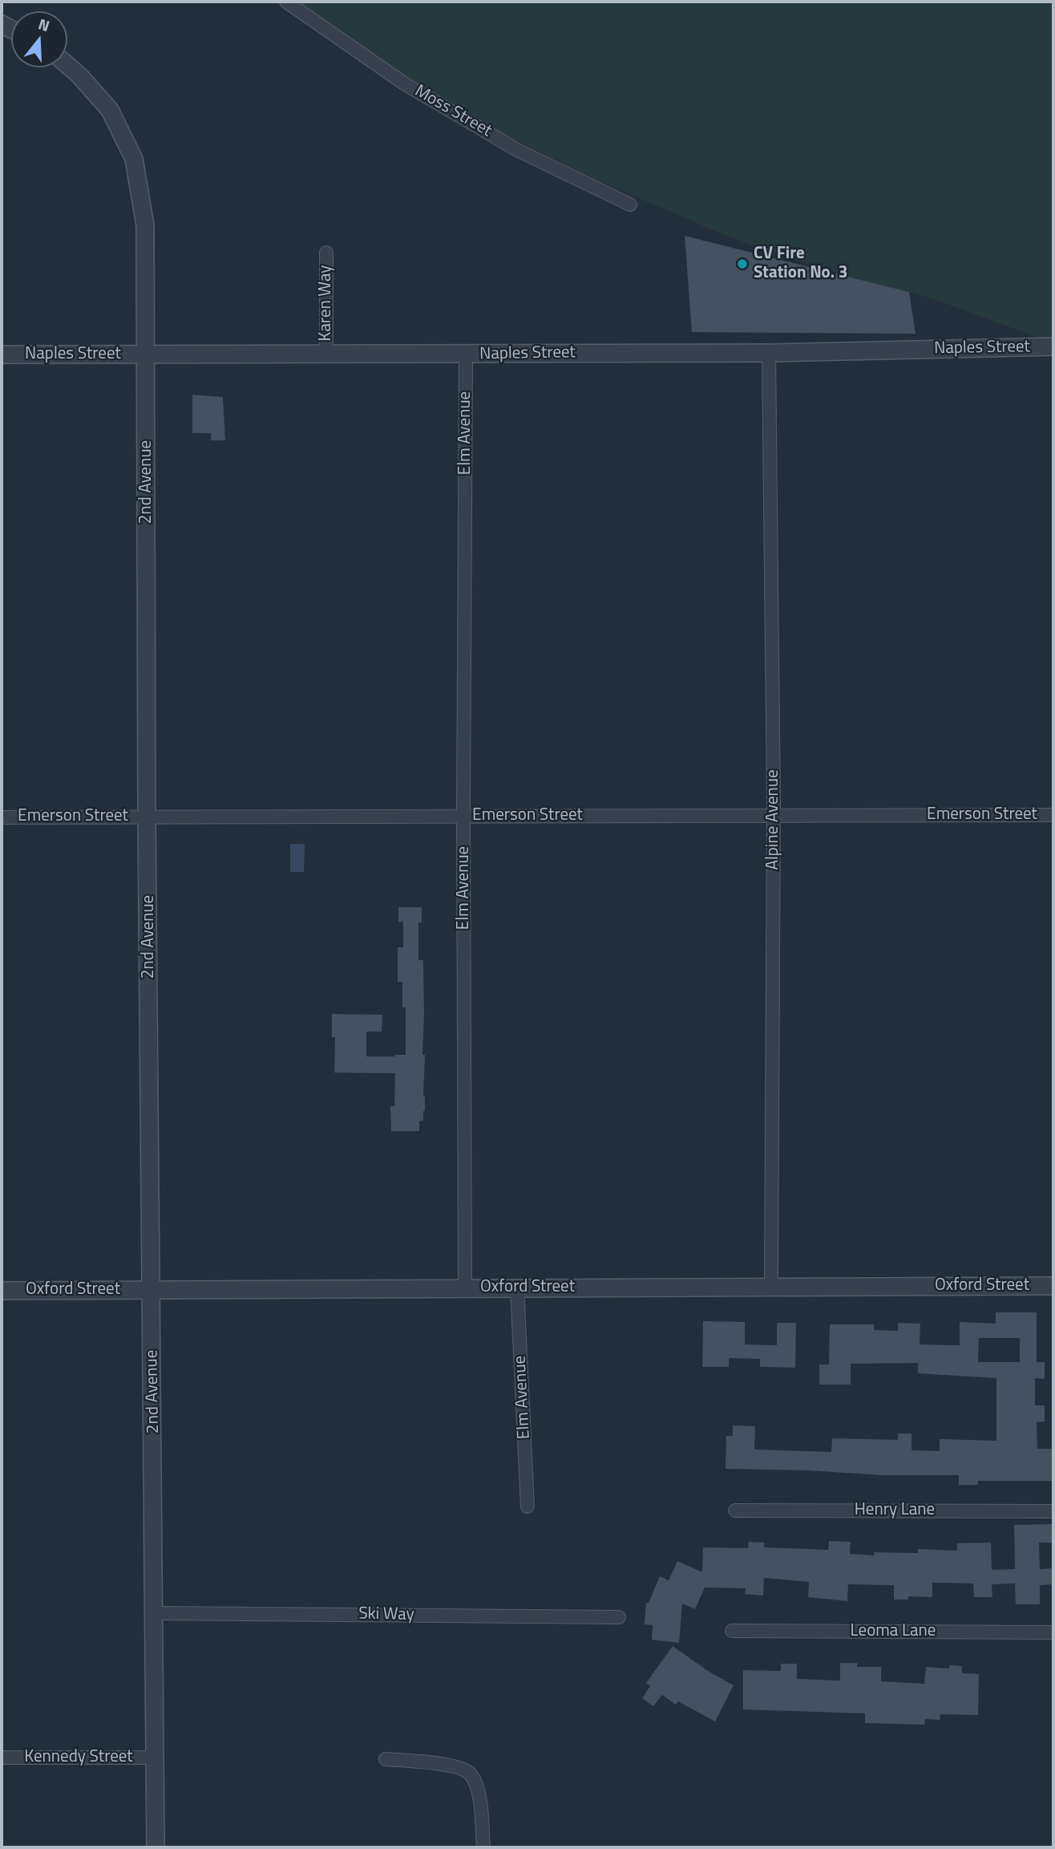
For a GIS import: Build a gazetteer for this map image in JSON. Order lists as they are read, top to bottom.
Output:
{
  "streets": {
    "street": [
      "Moss Street",
      "Karen Way",
      "Naples Street",
      "Elm Avenue",
      "2nd Avenue",
      "Emerson Street",
      "Alpine Avenue",
      "Oxford Street",
      "Henry Lane",
      "Ski Way",
      "Leoma Lane",
      "Kennedy Street"
    ]
  },
  "crossings": [
    ["Karen Way", "Naples Street"],
    ["Naples Street", "Elm Avenue"],
    ["Naples Street", "2nd Avenue"],
    ["Naples Street", "Alpine Avenue"],
    ["Elm Avenue", "Emerson Street"],
    ["Elm Avenue", "Oxford Street"],
    ["2nd Avenue", "Emerson Street"],
    ["2nd Avenue", "Oxford Street"],
    ["2nd Avenue", "Ski Way"],
    ["2nd Avenue", "Kennedy Street"],
    ["Emerson Street", "Alpine Avenue"],
    ["Alpine Avenue", "Oxford Street"]
  ],
  "places": ["CV Fire Station No. 3"],
  "north": "top"
}
